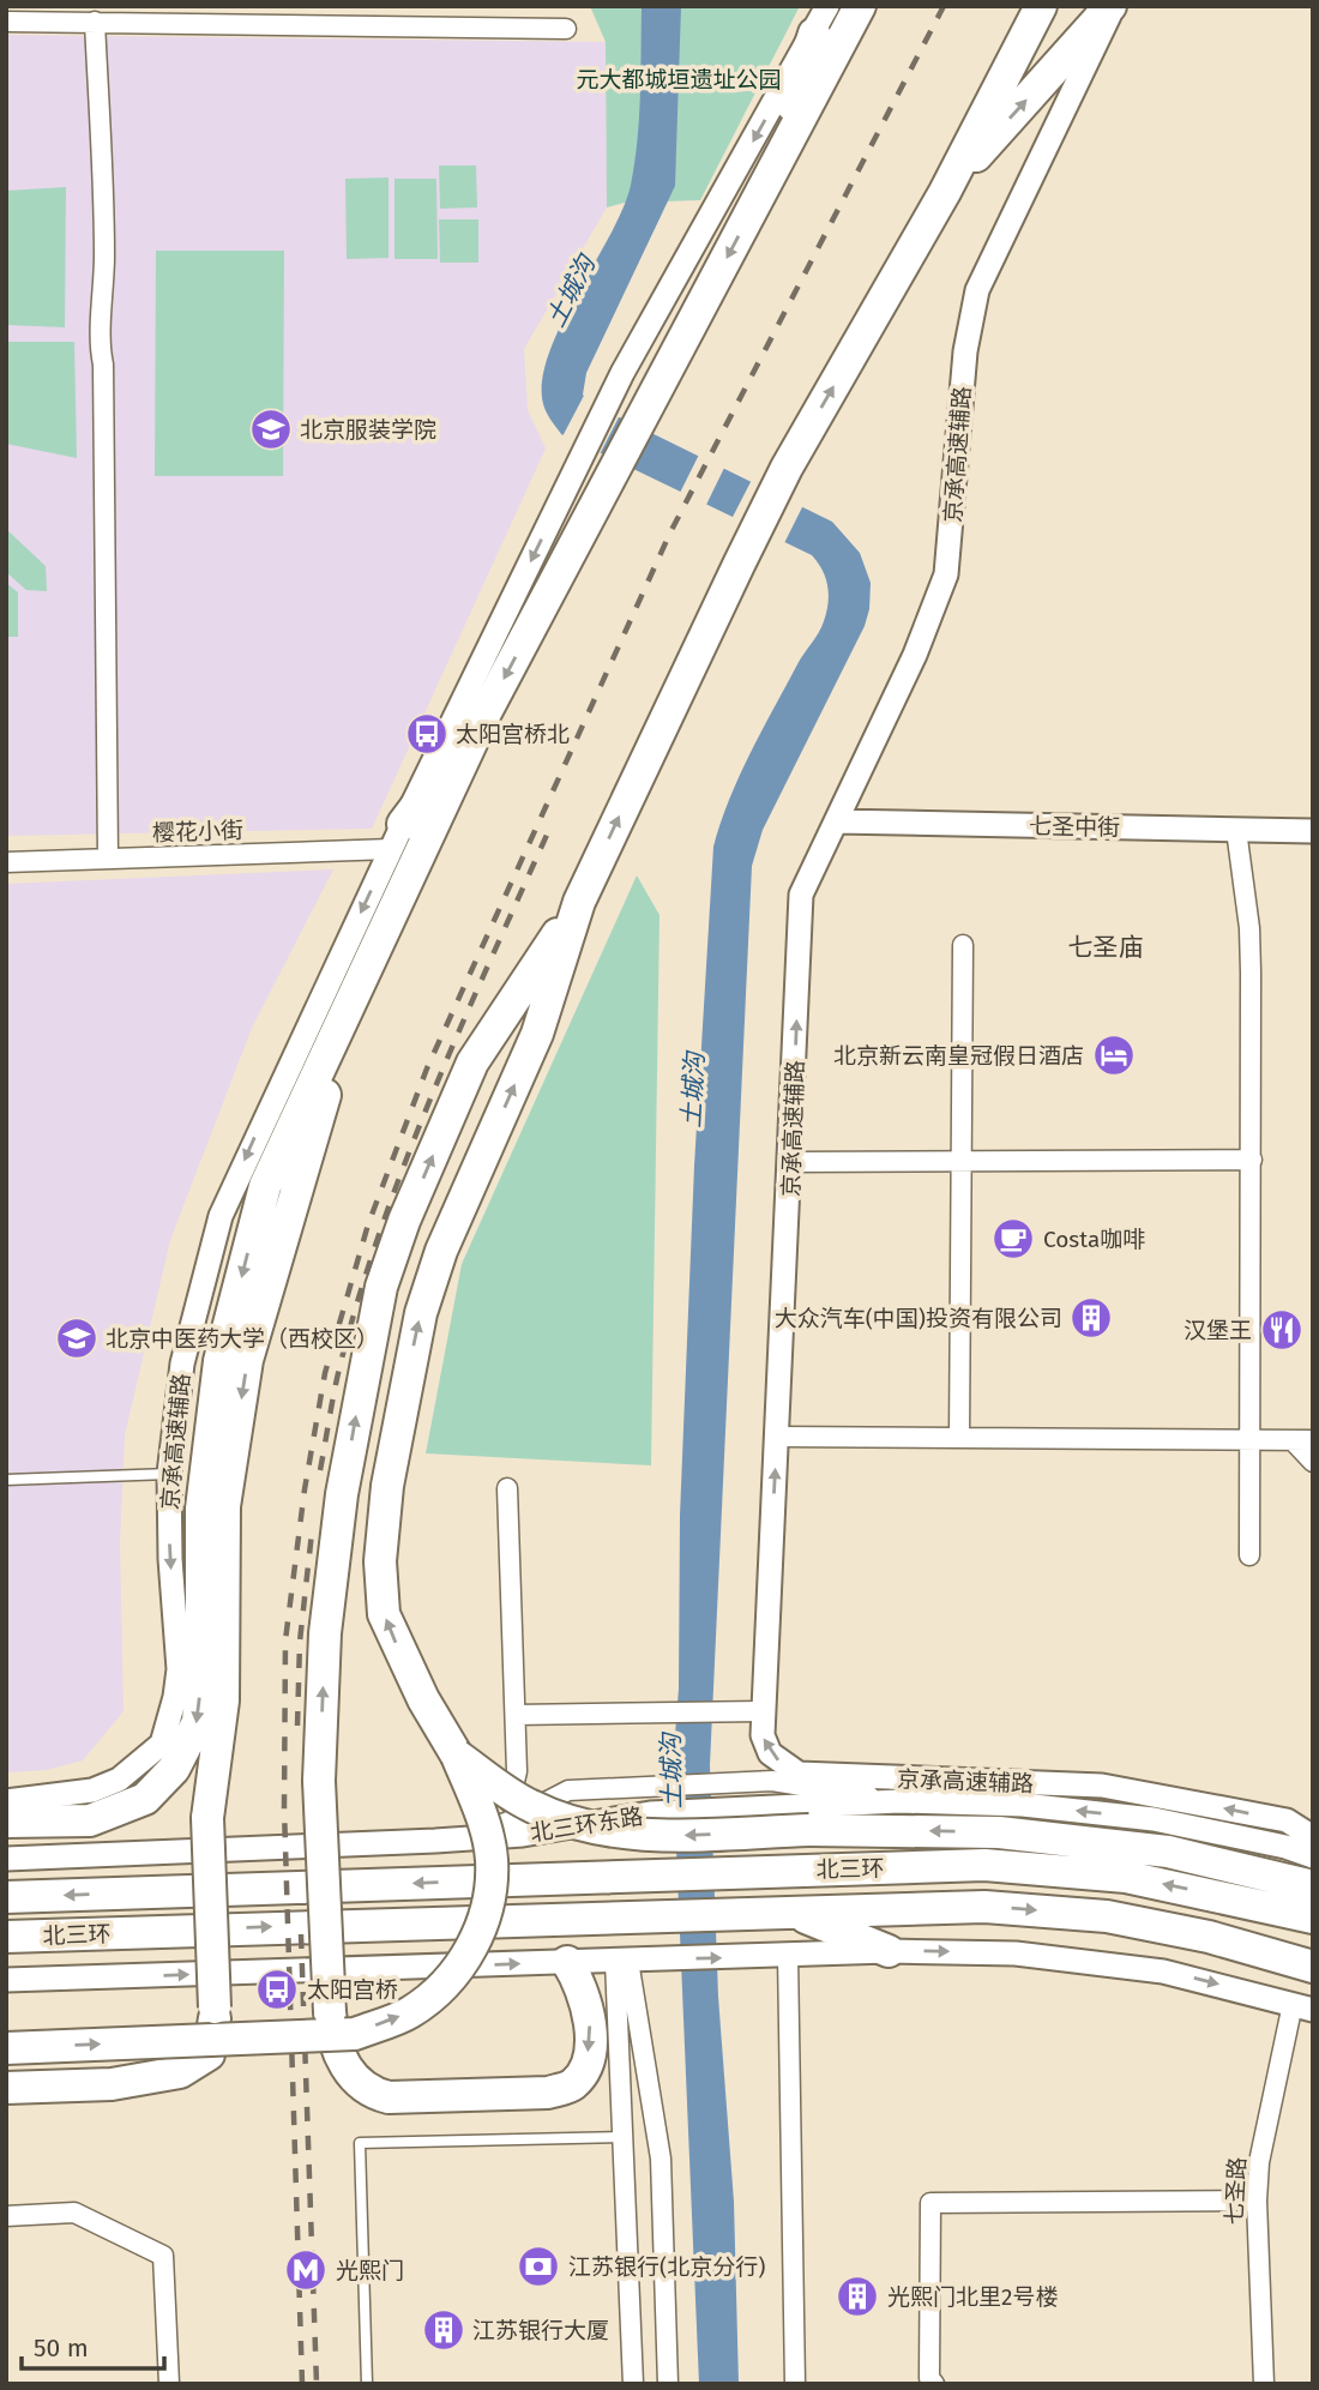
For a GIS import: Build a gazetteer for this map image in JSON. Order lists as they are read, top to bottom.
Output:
{
  "streets": {
    "highway": ["北三环"],
    "street": [
      "京承高速辅路",
      "七圣中街",
      "樱花小街",
      "北三环东路",
      "七圣路"
    ]
  },
  "crossings": [
    ["京承高速辅路", "七圣中街"],
    ["京承高速辅路", "樱花小街"]
  ],
  "districts": ["七圣庙"],
  "water": ["土城沟"],
  "parks": ["元大都城垣遗址公园"],
  "places": {
    "school or university": ["北京服装学院", "北京中医药大学（西校区）"],
    "bus stop": ["太阳宫桥北", "太阳宫桥"],
    "hotel": ["北京新云南皇冠假日酒店"],
    "cafe": ["Costa咖啡"],
    "building": ["大众汽车(中国)投资有限公司", "光熙门北里2号楼", "江苏银行大厦"],
    "restaurant": ["汉堡王"],
    "bank": ["江苏银行(北京分行)"],
    "metro station": ["光熙门"]
  },
  "scale_bar": "50 m"
}
